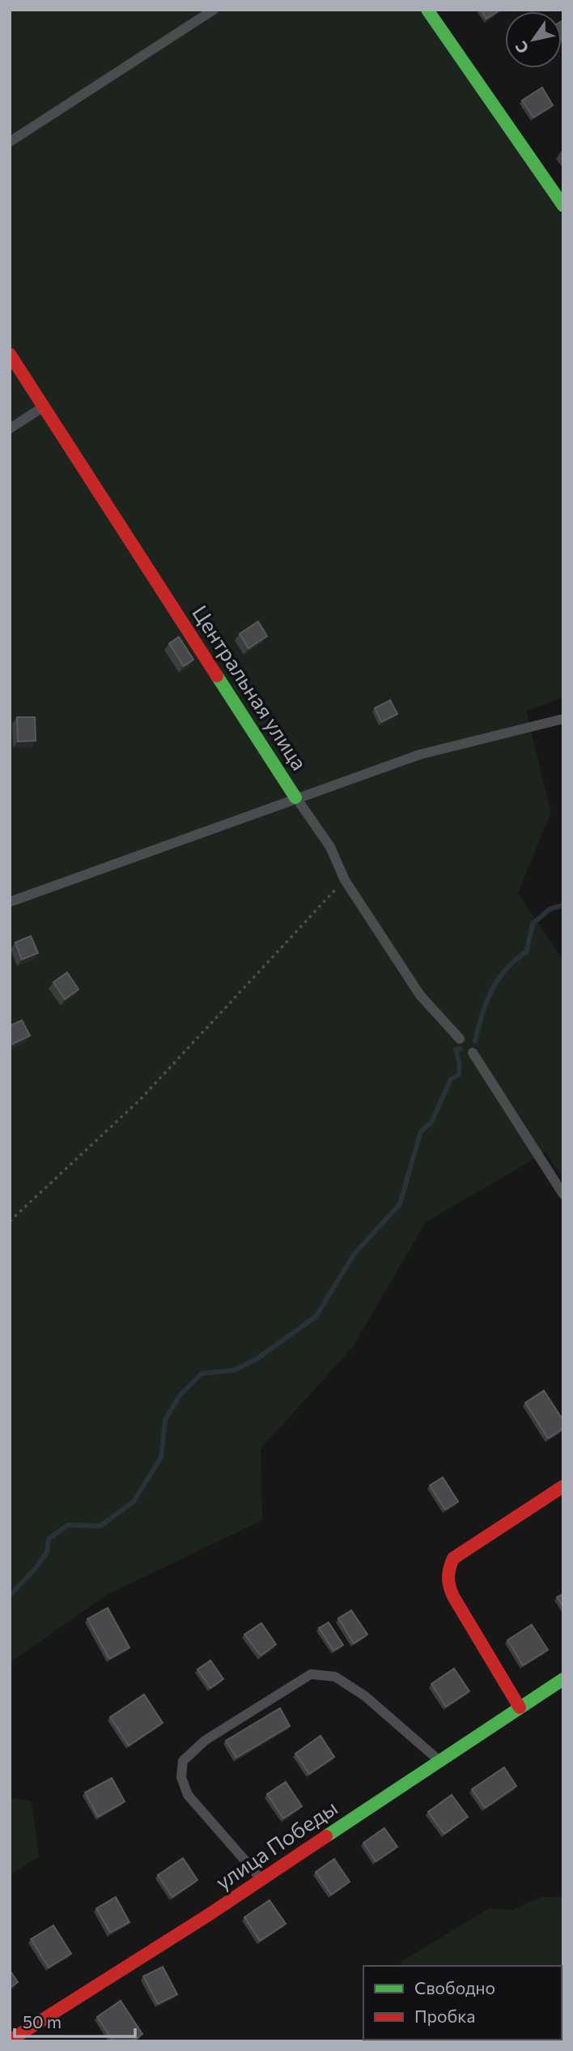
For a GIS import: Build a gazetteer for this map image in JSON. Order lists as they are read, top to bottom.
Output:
{
  "streets": {
    "street": ["Центральная улица", "улица Победы"]
  },
  "legend": ["Свободно", "Пробка"],
  "scale_bar": "50 m",
  "north": "bottom left"
}
